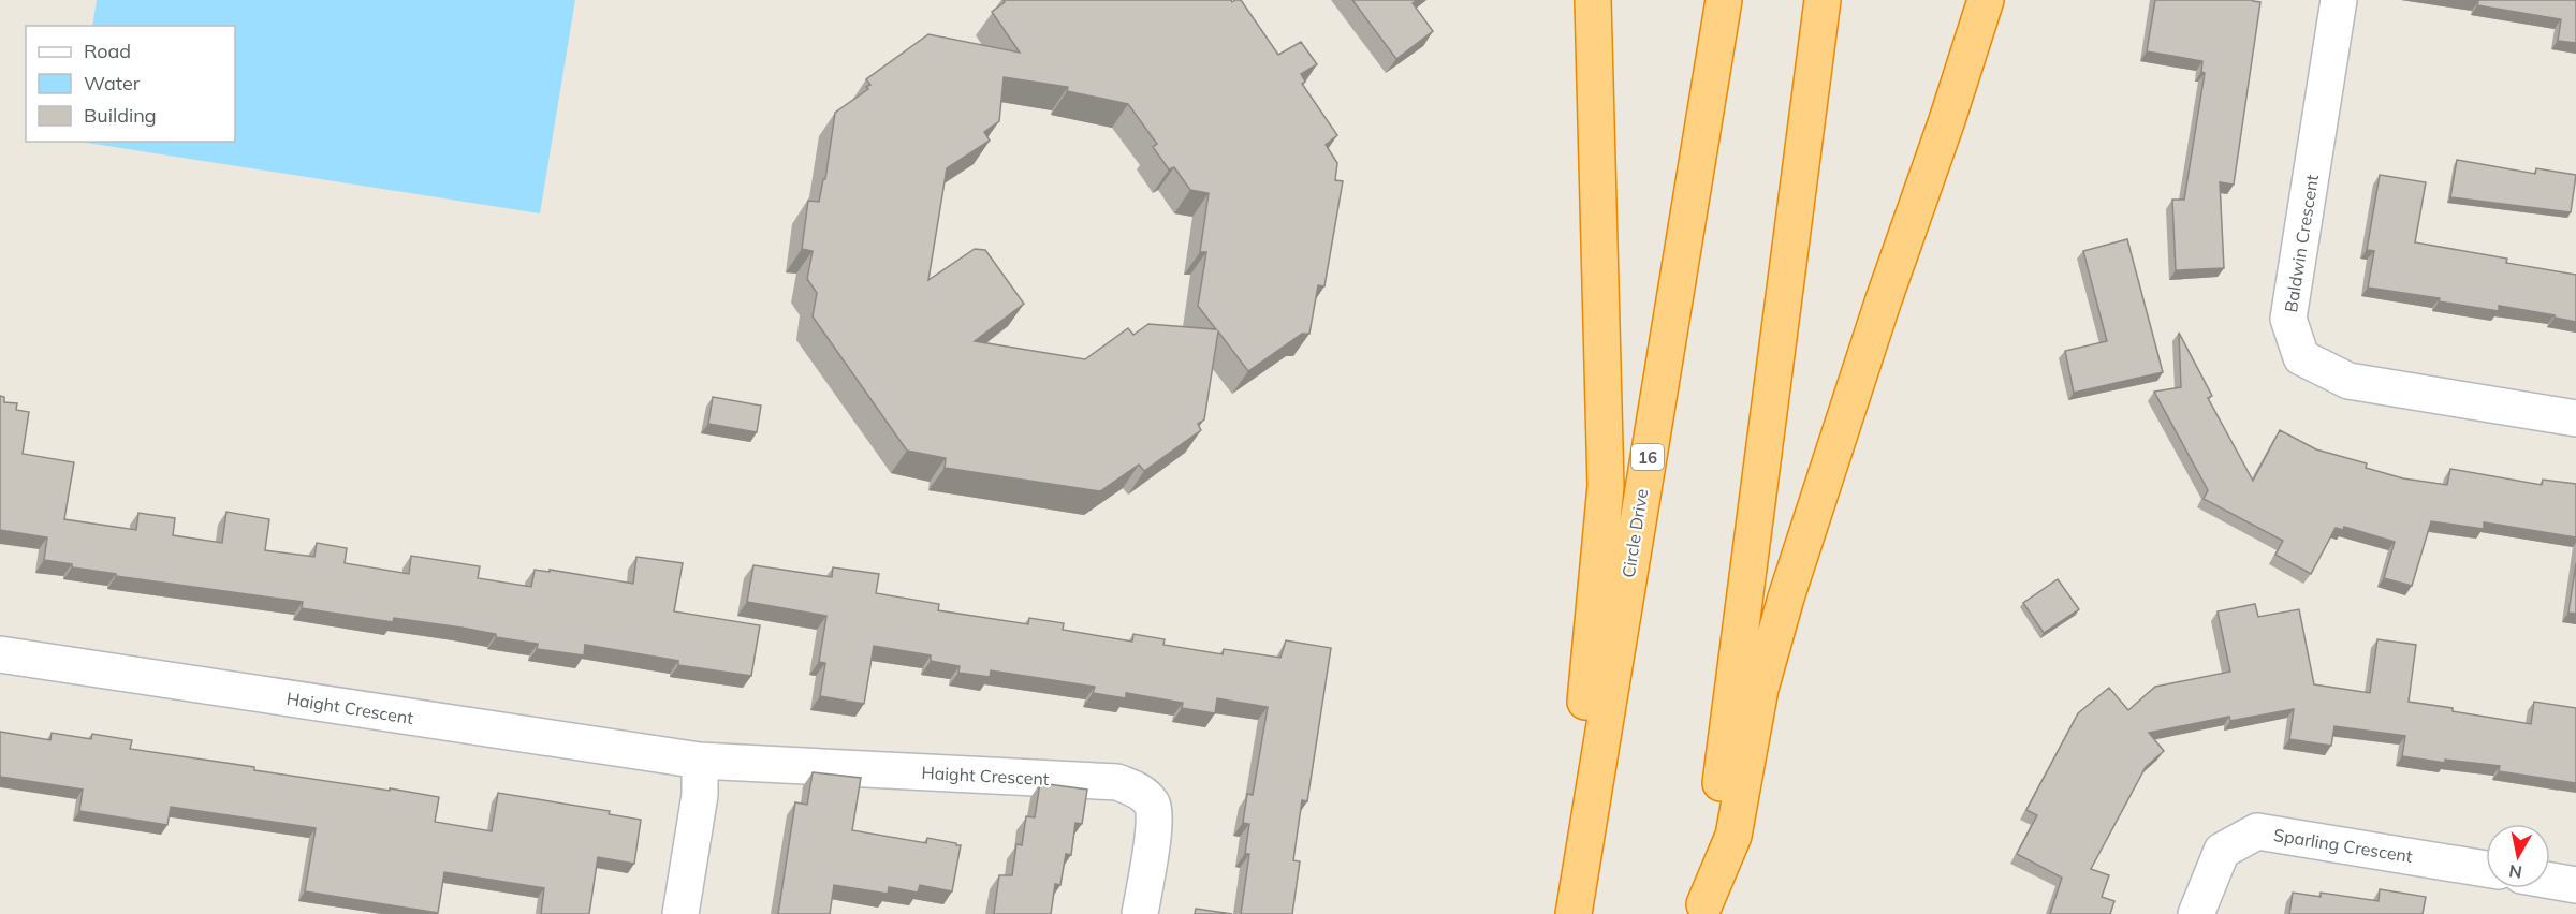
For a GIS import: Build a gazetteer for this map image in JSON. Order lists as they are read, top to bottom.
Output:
{
  "streets": {
    "highway": ["16", "Circle Drive"],
    "street": ["Baldwin Crescent", "Haight Crescent", "Sparling Crescent"]
  },
  "legend": ["Road", "Water", "Building"],
  "north": "bottom"
}
